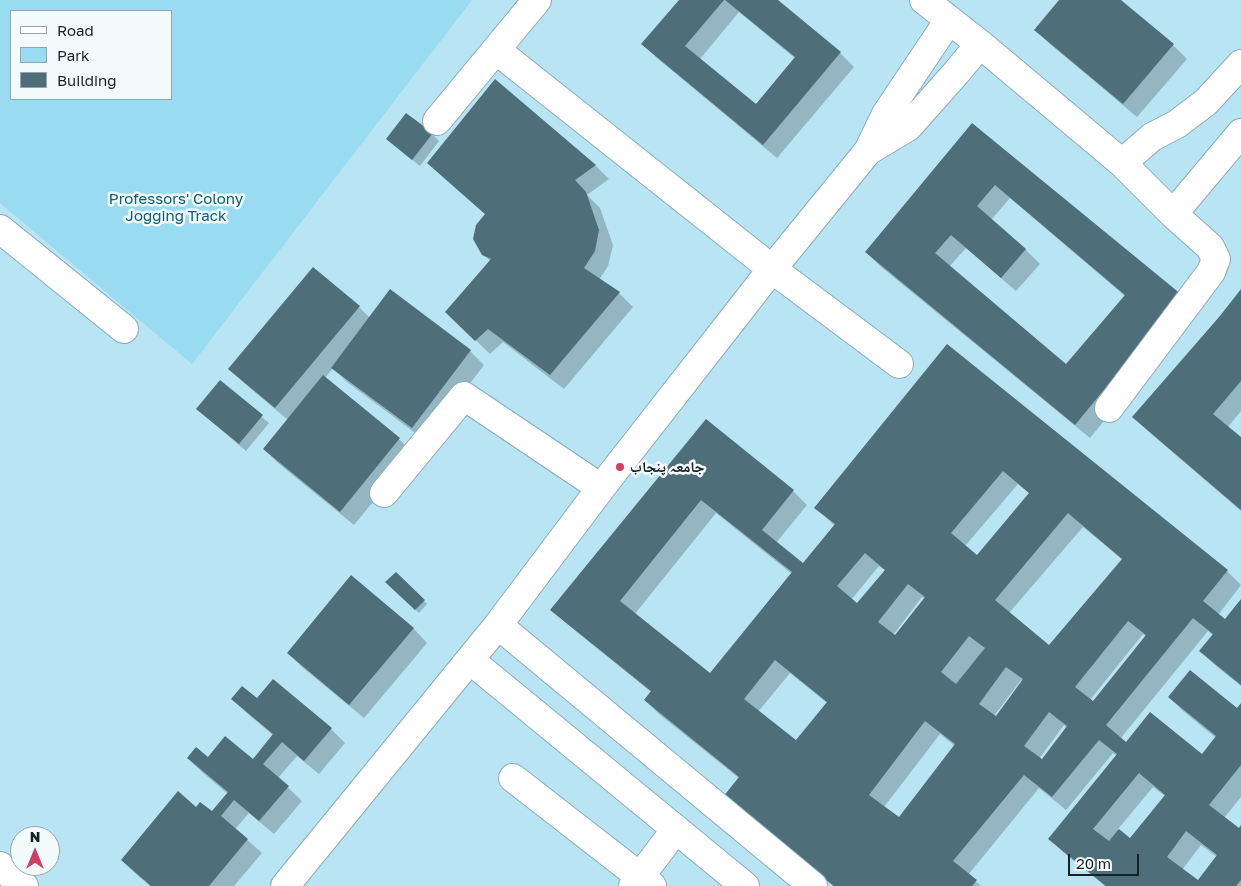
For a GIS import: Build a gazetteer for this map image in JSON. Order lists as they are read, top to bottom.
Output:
{
  "parks": ["Professors' Colony Jogging Track"],
  "places": ["جامعہ پنجاب"],
  "legend": ["Road", "Park", "Building"],
  "scale_bar": "20 m",
  "north": "top"
}
